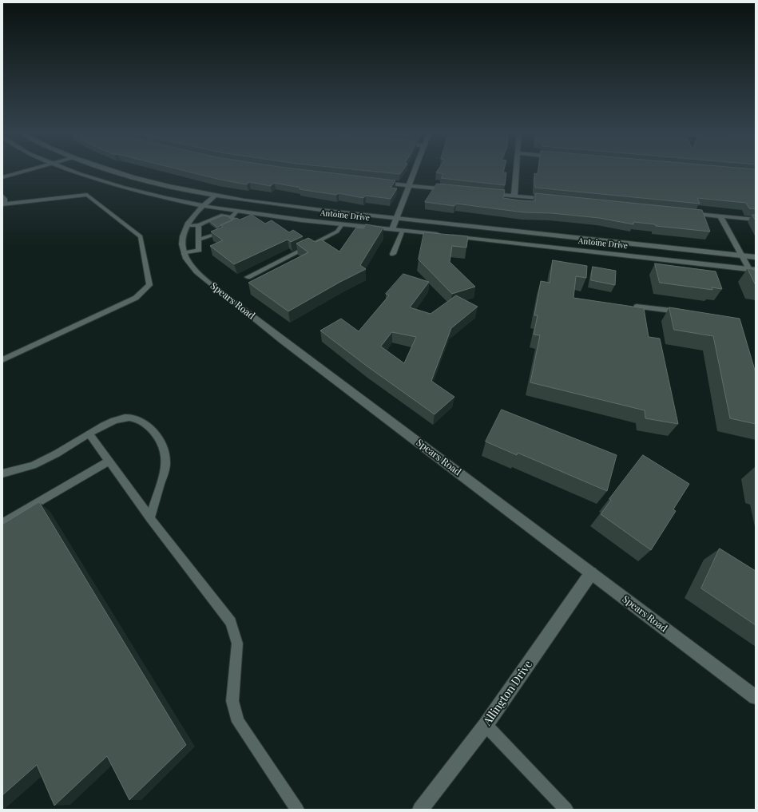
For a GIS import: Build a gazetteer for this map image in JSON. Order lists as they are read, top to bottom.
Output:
{
  "streets": {
    "main road": ["Antoine Drive", "Spears Road", "Allington Drive"]
  },
  "crossings": [
    ["Antoine Drive", "Spears Road"],
    ["Spears Road", "Allington Drive"]
  ]
}
